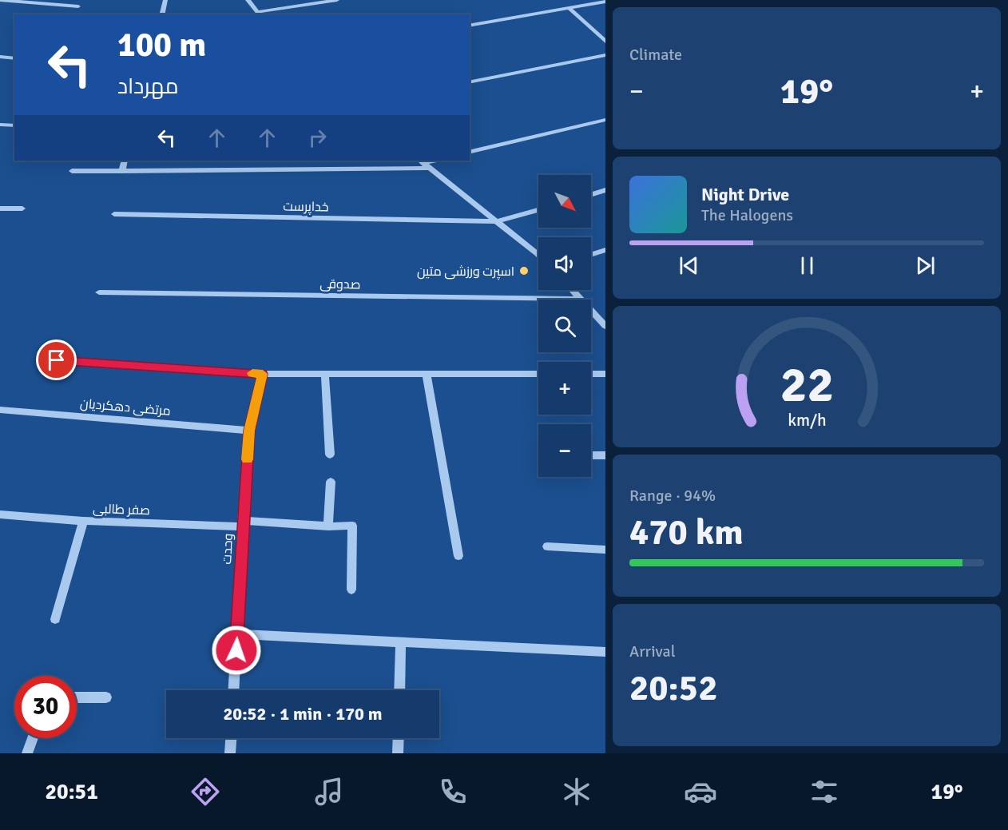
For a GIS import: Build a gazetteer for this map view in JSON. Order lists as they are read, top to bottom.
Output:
{
  "streets": {
    "street": [
      "خداپرست",
      "صدوقی",
      "مرتضی دهکردیان",
      "صفر طالبی",
      "وحدت"
    ]
  },
  "crossings": [
    ["مرتضی دهکردیان", "وحدت"],
    ["صفر طالبی", "وحدت"]
  ],
  "places": ["اسپرت ورزشی متین"],
  "north": "bottom right",
  "page": {
    "tile": [
      "Climate",
      ["Range · 94%", "470 km"],
      ["Arrival", "20:52"]
    ],
    "turn": ["100 m", "مهرداد"],
    "heat": ["−", "19°", "+"],
    "map_buttons": ["+", "−"],
    "song": ["Night Drive", "The Halogens"],
    "limit": "30",
    "trip": "20:52 · 1 min · 170 m",
    "tabs": ["20:51", "19°"],
    "gauge": ["22", "km/h"]
  }
}
